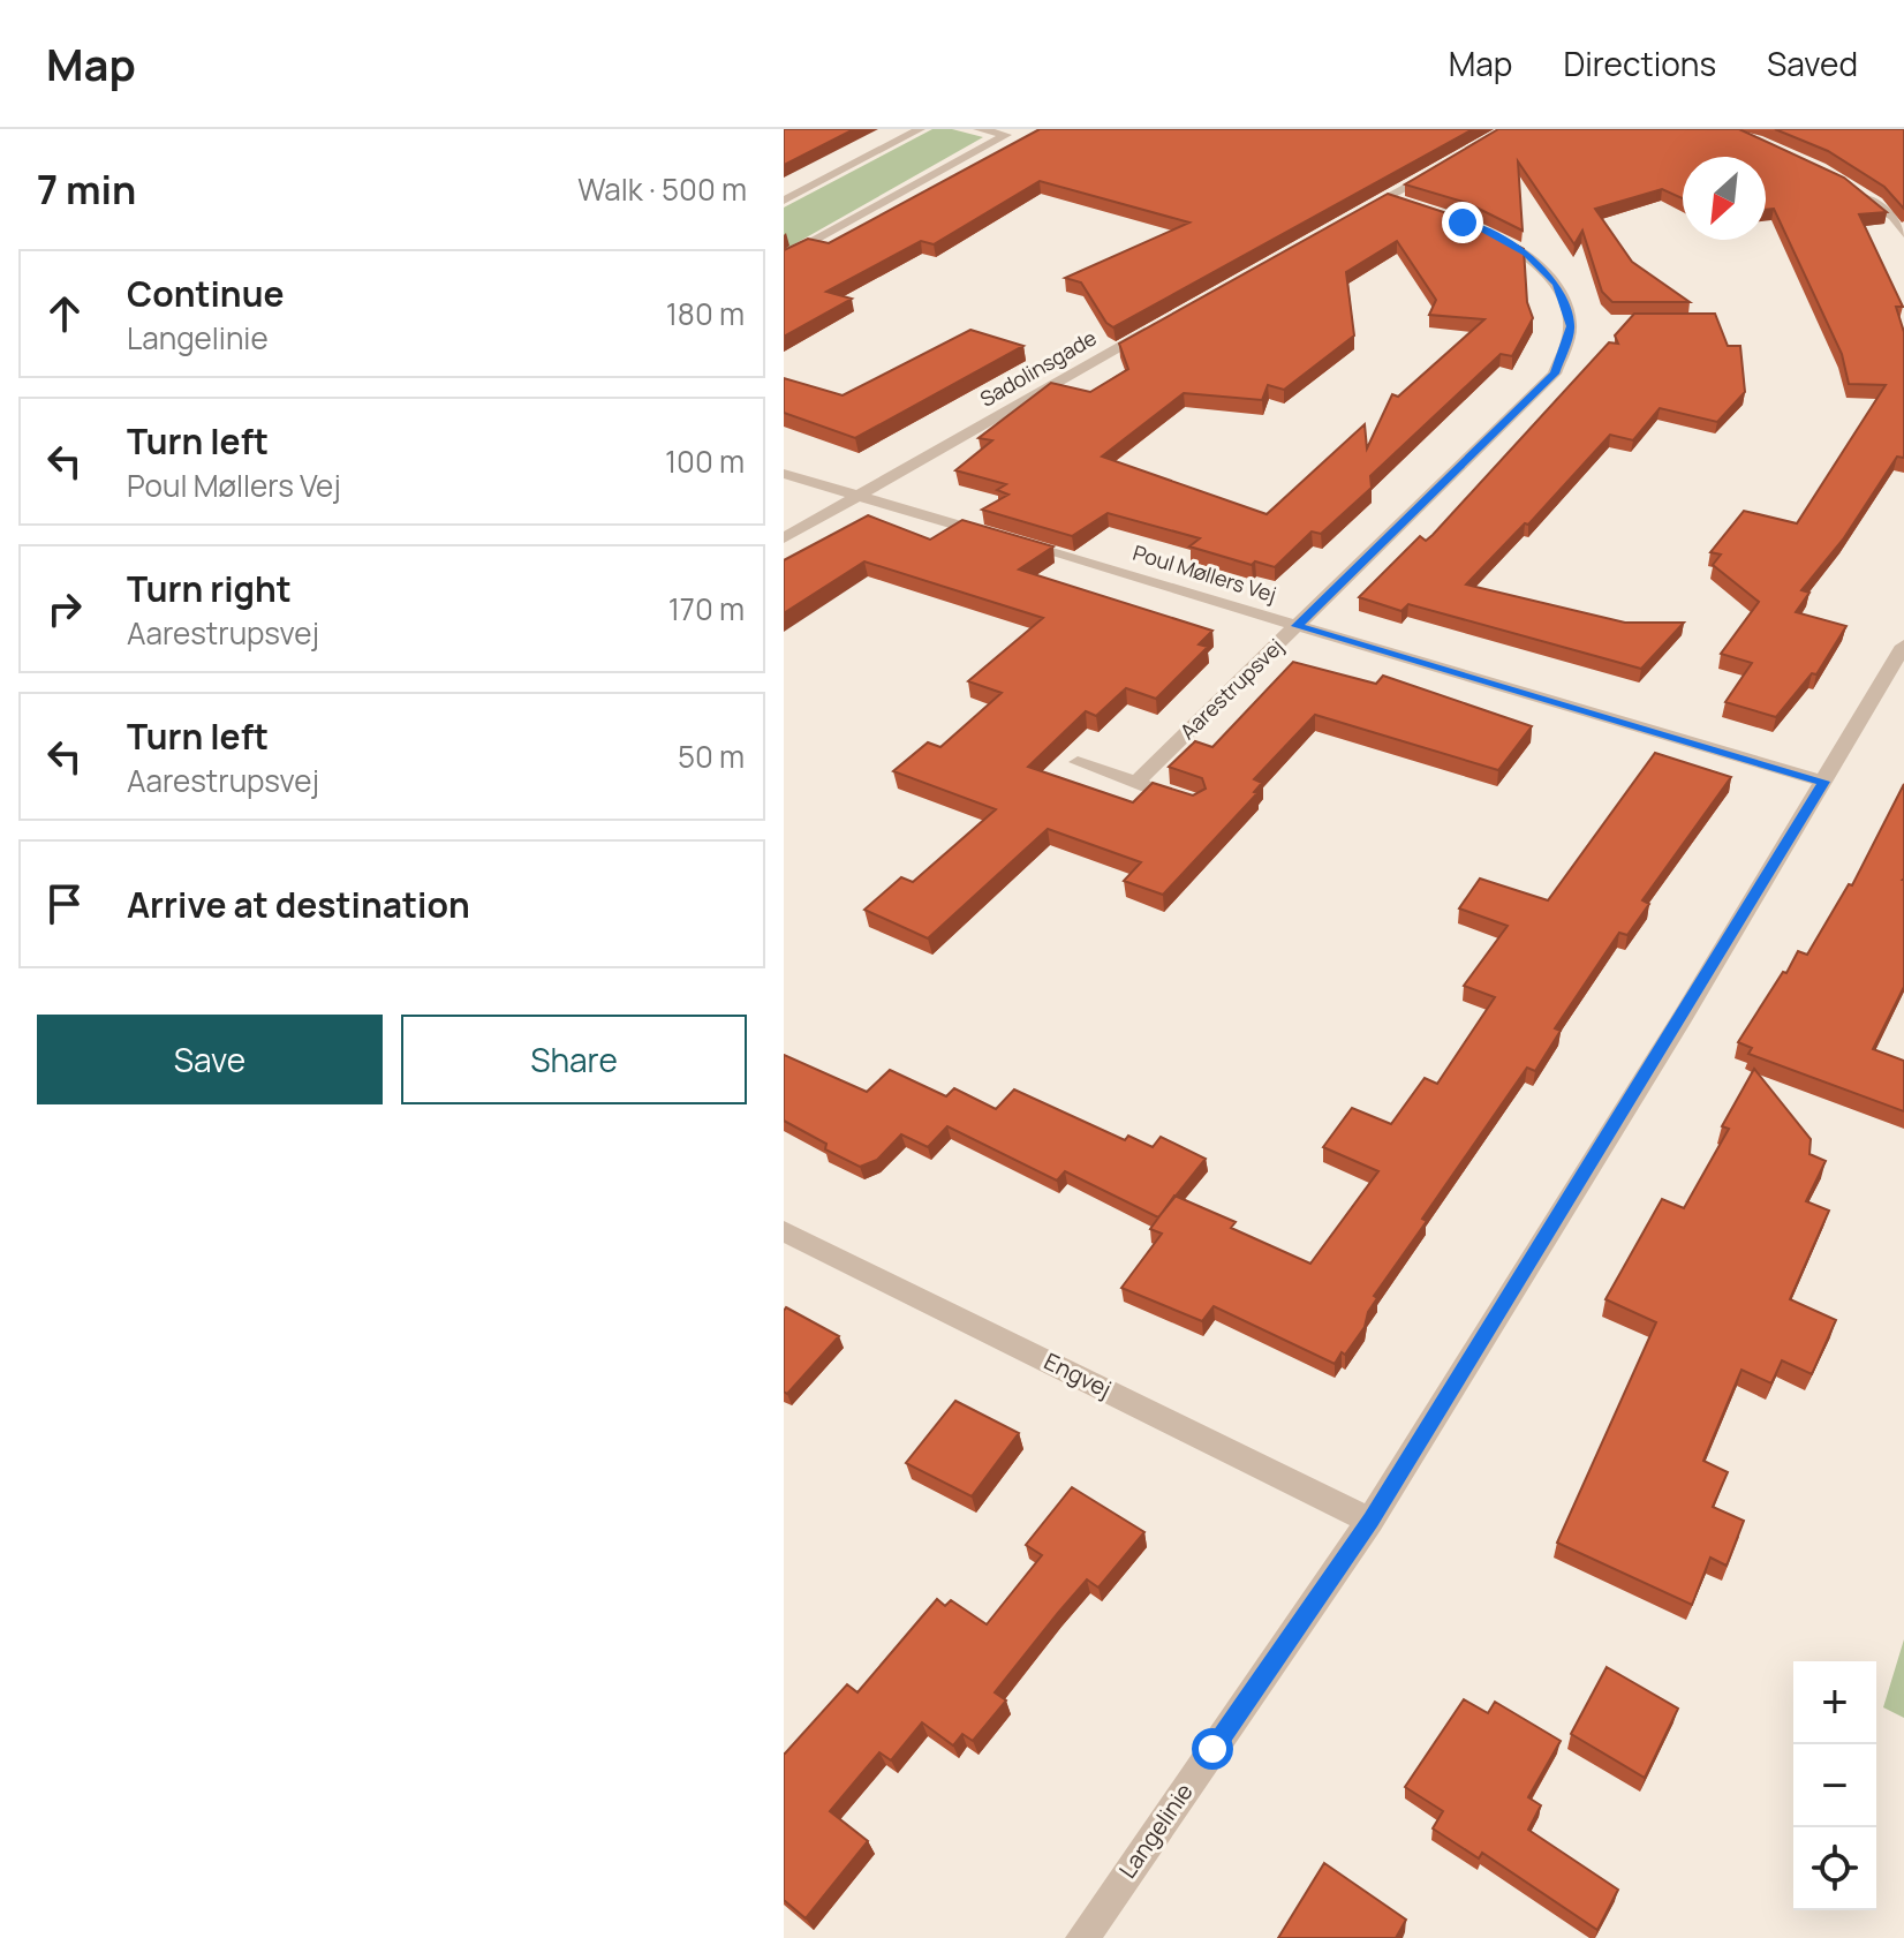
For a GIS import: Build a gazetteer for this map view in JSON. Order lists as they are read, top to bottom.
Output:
{
  "streets": {
    "street": [
      "Sadolinsgade",
      "Poul Møllers Vej",
      "Aarestrupsvej",
      "Engvej",
      "Langelinie"
    ]
  },
  "crossings": [
    ["Sadolinsgade", "Poul Møllers Vej"],
    ["Poul Møllers Vej", "Aarestrupsvej"],
    ["Poul Møllers Vej", "Langelinie"],
    ["Engvej", "Langelinie"]
  ],
  "north": "bottom left",
  "page": {
    "header": "Map",
    "nav": ["Map", "Directions", "Saved"],
    "heading": ["7 min", "Walk · 500 m"],
    "list": [
      ["Continue", "Langelinie", "180 m"],
      ["Turn left", "Poul Møllers Vej", "100 m"],
      ["Turn right", "Aarestrupsvej", "170 m"],
      ["Turn left", "Aarestrupsvej", "50 m"],
      "Arrive at destination"
    ],
    "buttons": ["Save", "Share"],
    "map_buttons": ["+", "−"]
  }
}
